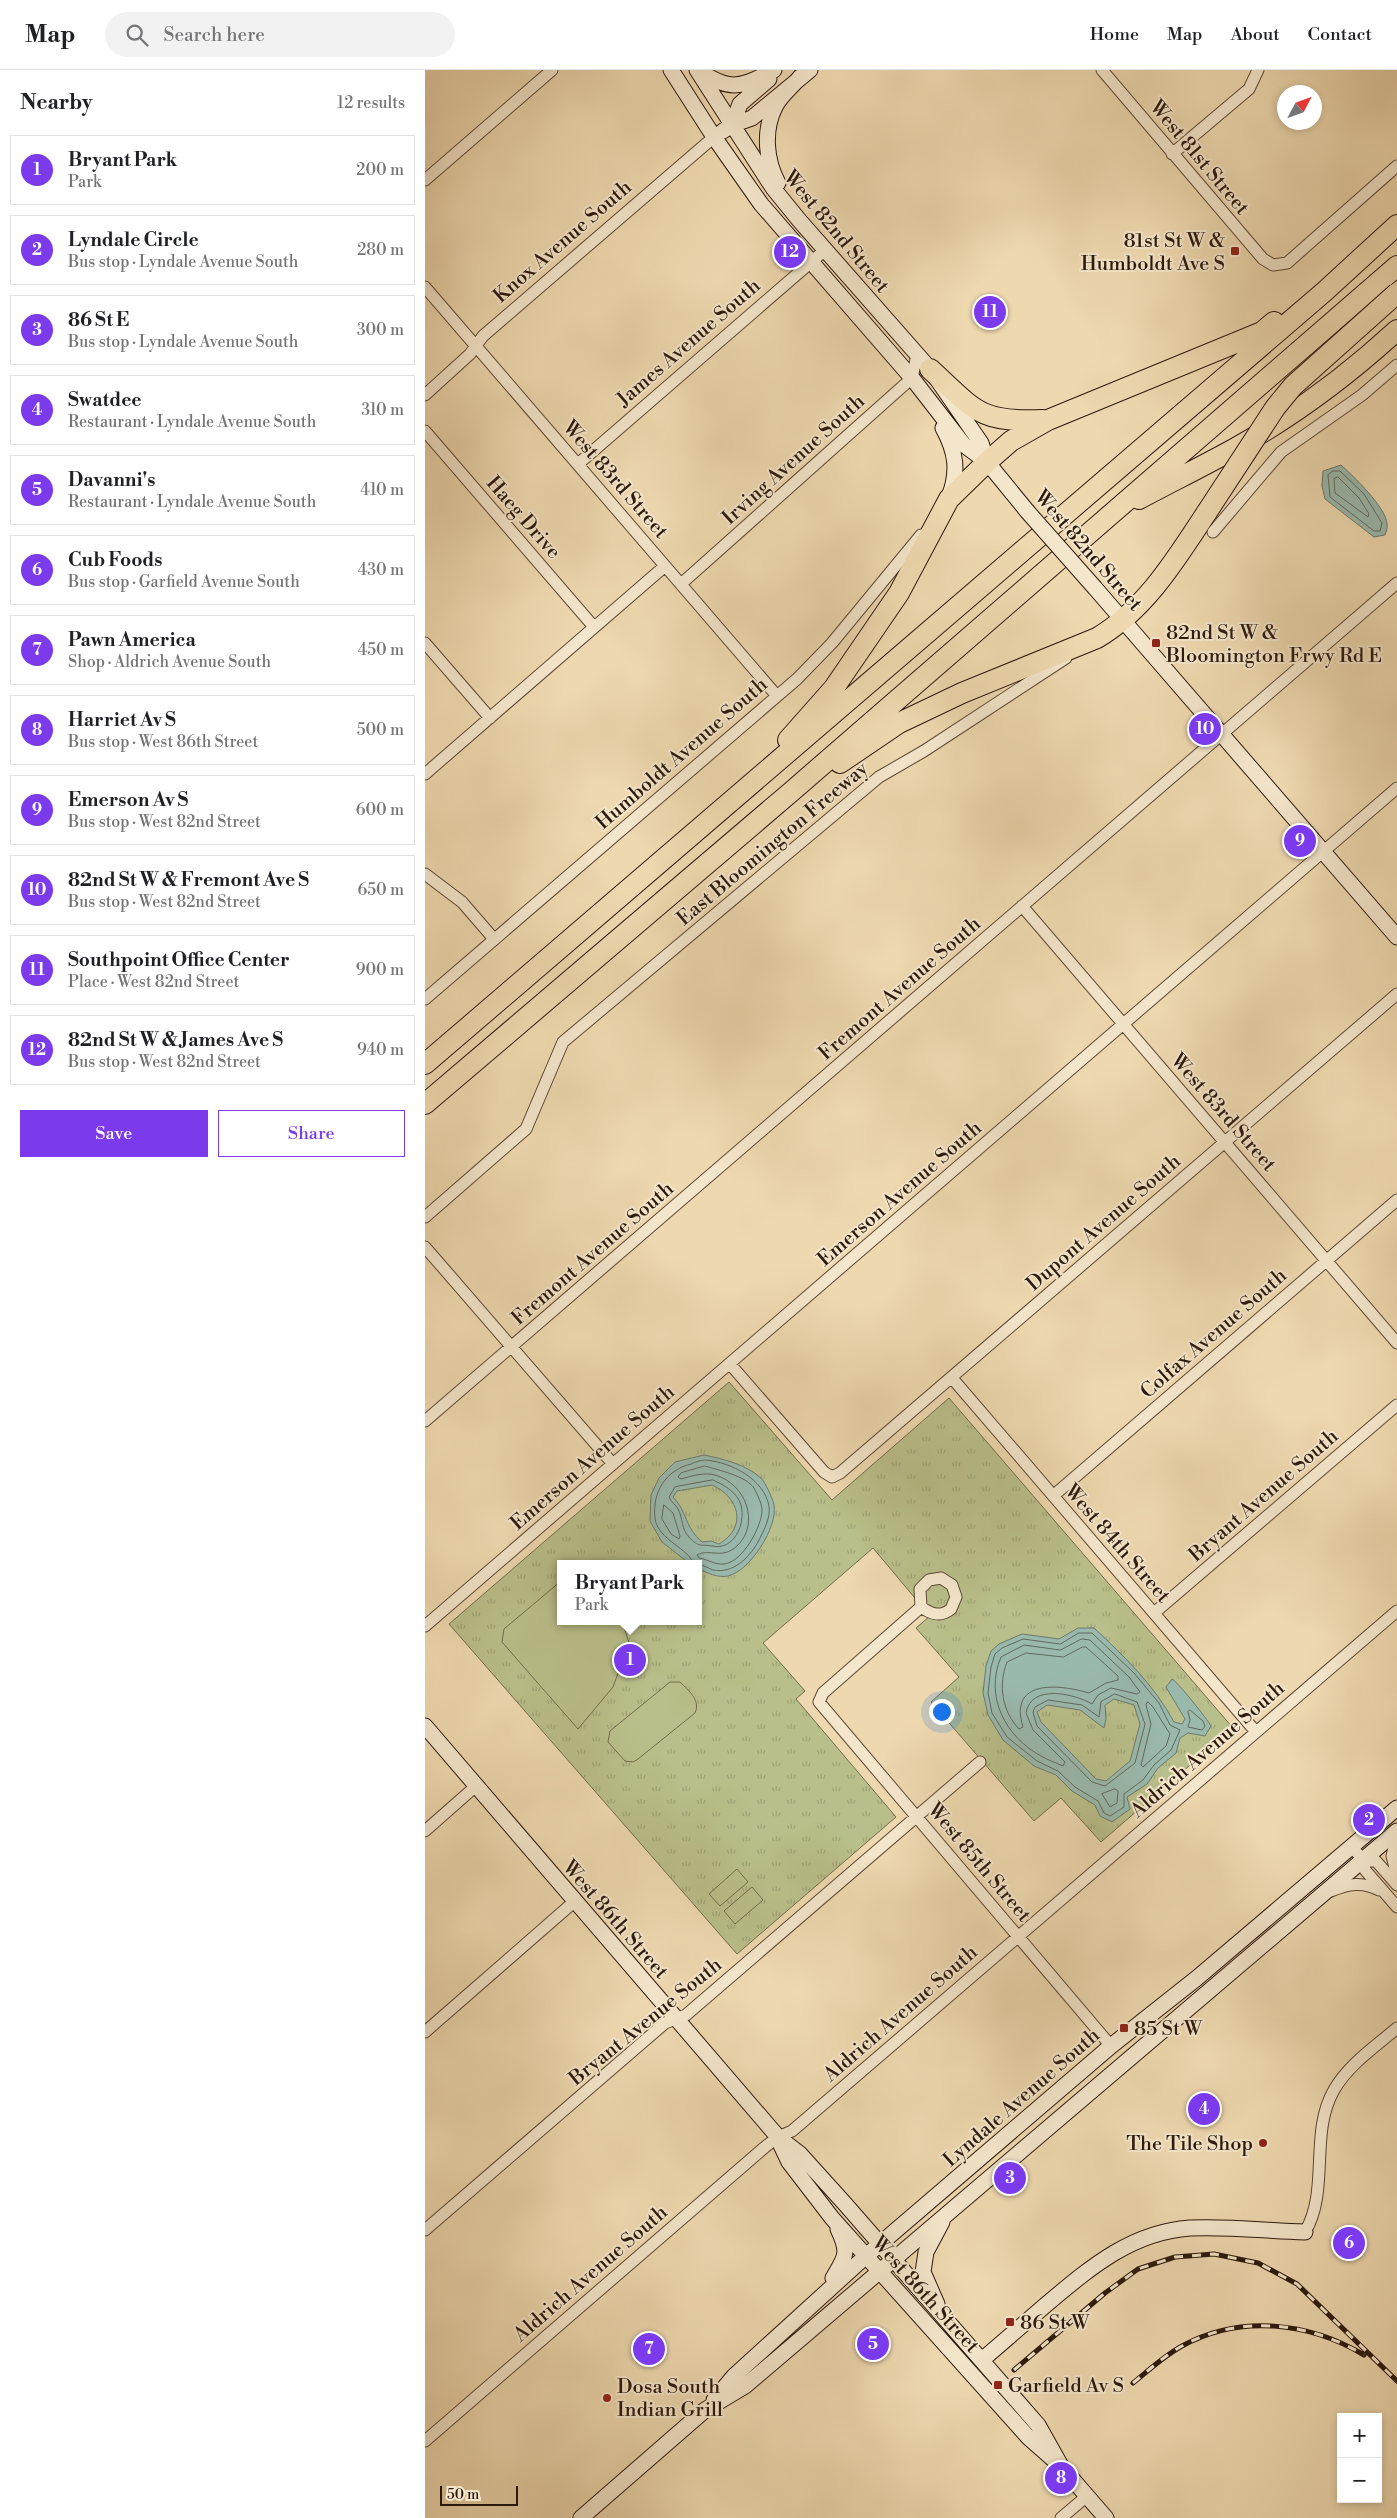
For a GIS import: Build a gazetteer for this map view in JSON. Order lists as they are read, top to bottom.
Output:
{
  "streets": {
    "street": [
      "West 81st Street",
      "West 82nd Street",
      "Knox Avenue South",
      "James Avenue South",
      "Irving Avenue South",
      "West 83rd Street",
      "Haeg Drive",
      "Humboldt Avenue South",
      "East Bloomington Freeway",
      "Fremont Avenue South",
      "Emerson Avenue South",
      "Dupont Avenue South",
      "Colfax Avenue South",
      "Bryant Avenue South",
      "West 84th Street",
      "Aldrich Avenue South",
      "West 85th Street",
      "West 86th Street",
      "Lyndale Avenue South"
    ]
  },
  "crossings": [
    ["West 82nd Street", "Knox Avenue South"],
    ["West 82nd Street", "James Avenue South"],
    ["West 82nd Street", "Irving Avenue South"],
    ["West 82nd Street", "Fremont Avenue South"],
    ["West 82nd Street", "Emerson Avenue South"],
    ["Knox Avenue South", "West 83rd Street"],
    ["James Avenue South", "West 83rd Street"],
    ["Irving Avenue South", "West 83rd Street"],
    ["West 83rd Street", "Humboldt Avenue South"],
    ["West 83rd Street", "Fremont Avenue South"],
    ["West 83rd Street", "Emerson Avenue South"],
    ["West 83rd Street", "Dupont Avenue South"],
    ["West 83rd Street", "Colfax Avenue South"],
    ["Emerson Avenue South", "Dupont Avenue South"],
    ["Dupont Avenue South", "West 84th Street"],
    ["Colfax Avenue South", "West 84th Street"],
    ["Bryant Avenue South", "West 84th Street"],
    ["Bryant Avenue South", "West 85th Street"],
    ["Bryant Avenue South", "West 86th Street"],
    ["West 84th Street", "Aldrich Avenue South"],
    ["Aldrich Avenue South", "West 85th Street"],
    ["Aldrich Avenue South", "West 86th Street"],
    ["West 85th Street", "Lyndale Avenue South"],
    ["West 86th Street", "Lyndale Avenue South"]
  ],
  "places": {
    "transit": [
      "81st St W & Humboldt Ave S",
      "82nd St W & Bloomington Frwy Rd E",
      "85 St W",
      "86 St W",
      "Garfield Av S"
    ],
    "other": ["The Tile Shop", "Dosa South Indian Grill"]
  },
  "scale_bar": "50 m",
  "north": "top right",
  "page": {
    "header": "Map",
    "search": "Search here",
    "nav": [
      "Home",
      "Map",
      "About",
      "Contact"
    ],
    "heading": ["Nearby", "12 results"],
    "list": [
      {
        "mark": "1",
        "name": "Bryant Park",
        "note": "Park",
        "value": "200 m"
      },
      {
        "mark": "2",
        "name": "Lyndale Circle",
        "note": "Bus stop · Lyndale Avenue South",
        "value": "280 m"
      },
      {
        "mark": "3",
        "name": "86 St E",
        "note": "Bus stop · Lyndale Avenue South",
        "value": "300 m"
      },
      {
        "mark": "4",
        "name": "Swatdee",
        "note": "Restaurant · Lyndale Avenue South",
        "value": "310 m"
      },
      {
        "mark": "5",
        "name": "Davanni's",
        "note": "Restaurant · Lyndale Avenue South",
        "value": "410 m"
      },
      {
        "mark": "6",
        "name": "Cub Foods",
        "note": "Bus stop · Garfield Avenue South",
        "value": "430 m"
      },
      {
        "mark": "7",
        "name": "Pawn America",
        "note": "Shop · Aldrich Avenue South",
        "value": "450 m"
      },
      {
        "mark": "8",
        "name": "Harriet Av S",
        "note": "Bus stop · West 86th Street",
        "value": "500 m"
      },
      {
        "mark": "9",
        "name": "Emerson Av S",
        "note": "Bus stop · West 82nd Street",
        "value": "600 m"
      },
      {
        "mark": "10",
        "name": "82nd St W & Fremont Ave S",
        "note": "Bus stop · West 82nd Street",
        "value": "650 m"
      },
      {
        "mark": "11",
        "name": "Southpoint Office Center",
        "note": "Place · West 82nd Street",
        "value": "900 m"
      },
      {
        "mark": "12",
        "name": "82nd St W & James Ave S",
        "note": "Bus stop · West 82nd Street",
        "value": "940 m"
      }
    ],
    "pins": [
      "12",
      "11",
      "10",
      "9",
      "1",
      "2",
      "4",
      "3",
      "6",
      "5",
      "7",
      "8"
    ],
    "buttons": ["Save", "Share"],
    "popup": ["Bryant Park", "Park"],
    "map_buttons": ["+", "−"],
    "scale": "50 m"
  }
}
